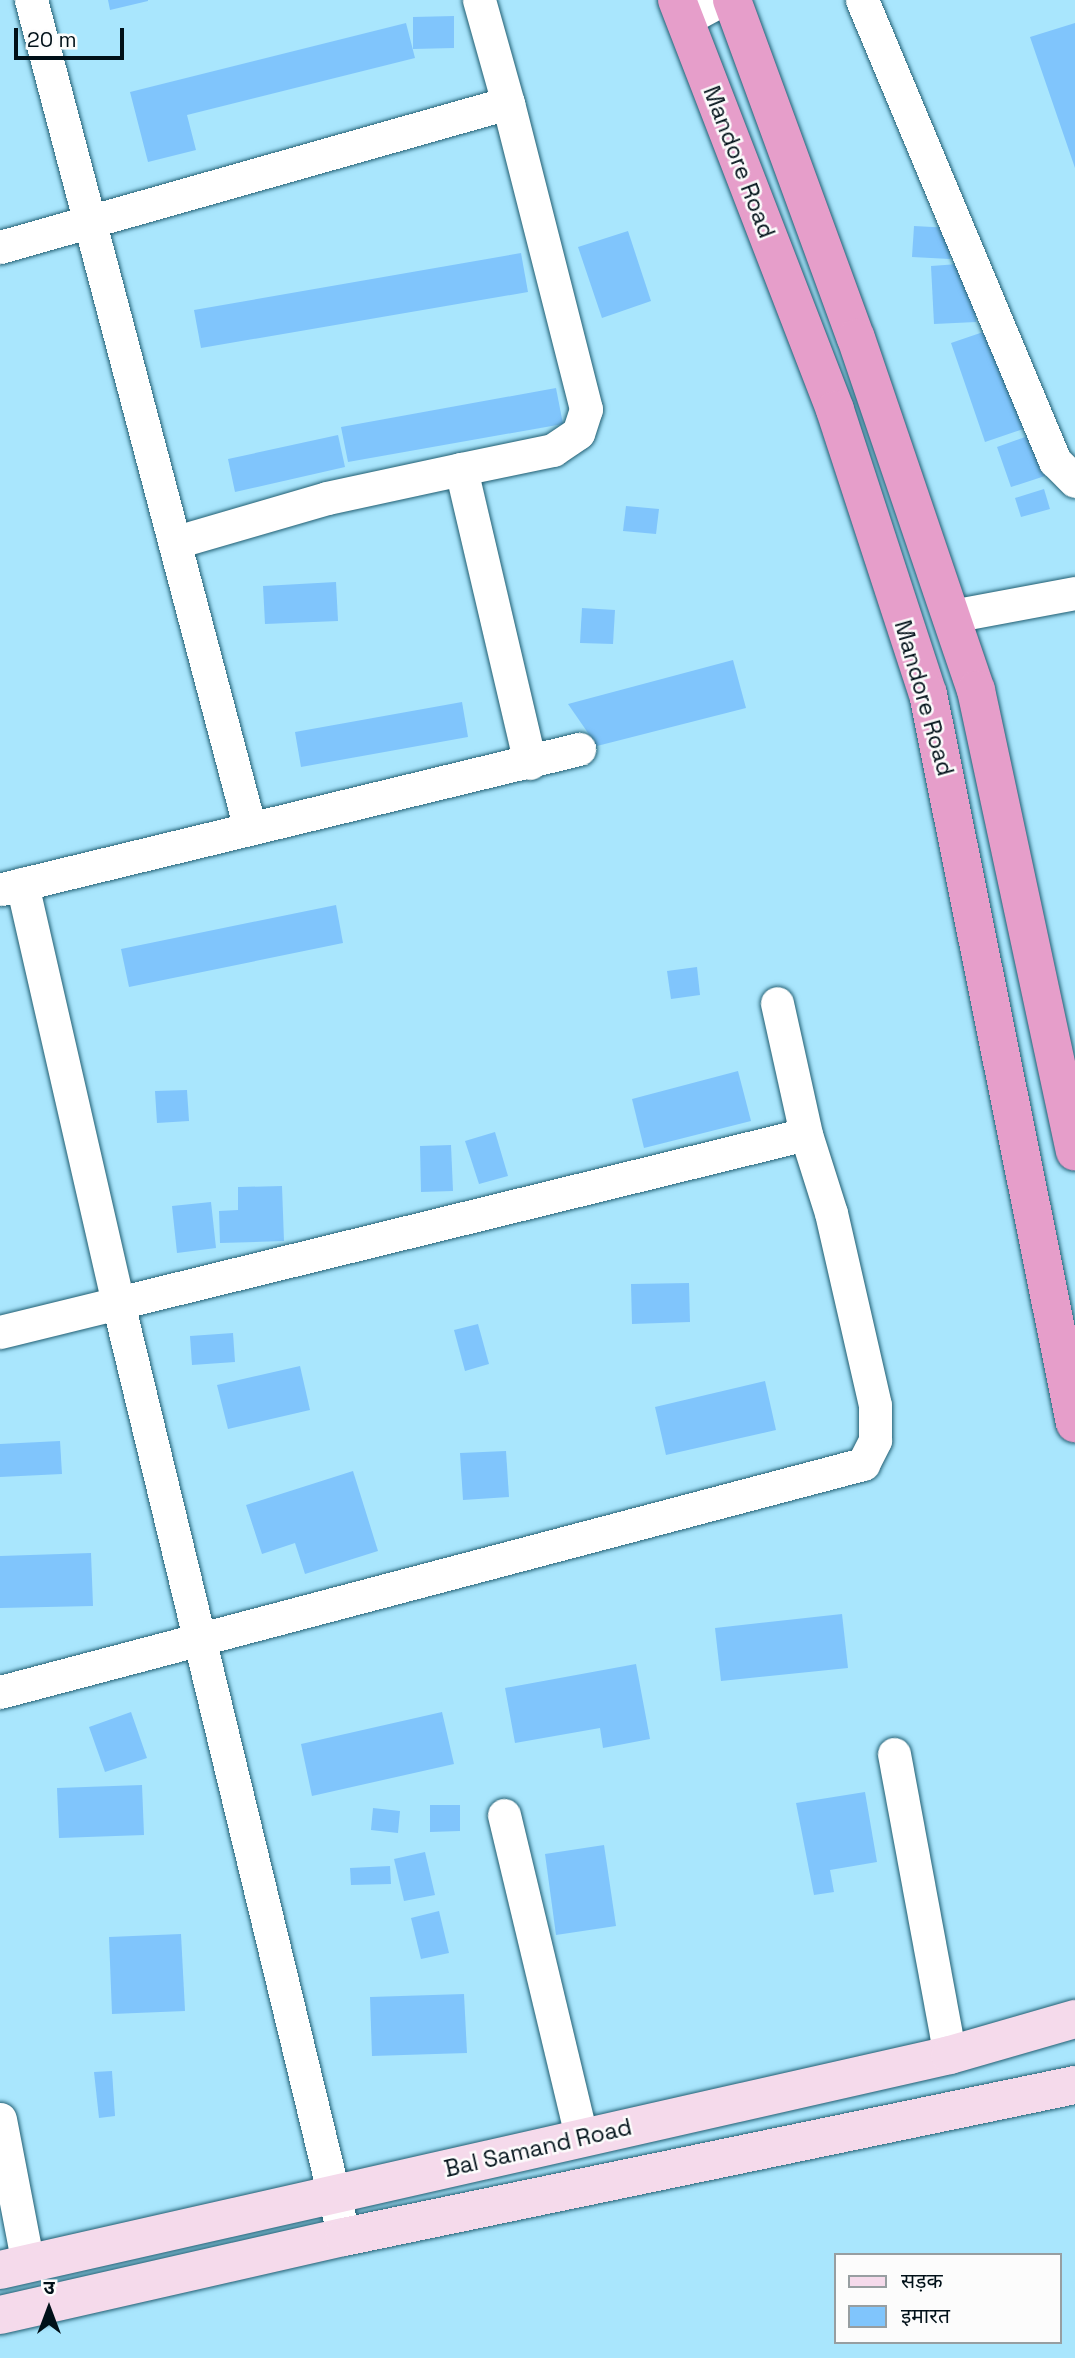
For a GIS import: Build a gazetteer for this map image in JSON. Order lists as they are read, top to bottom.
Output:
{
  "streets": {
    "highway": ["Mandore Road"],
    "main road": ["Bal Samand Road"]
  },
  "legend": ["सड़क", "इमारत"],
  "scale_bar": "20 m",
  "north": "top"
}
